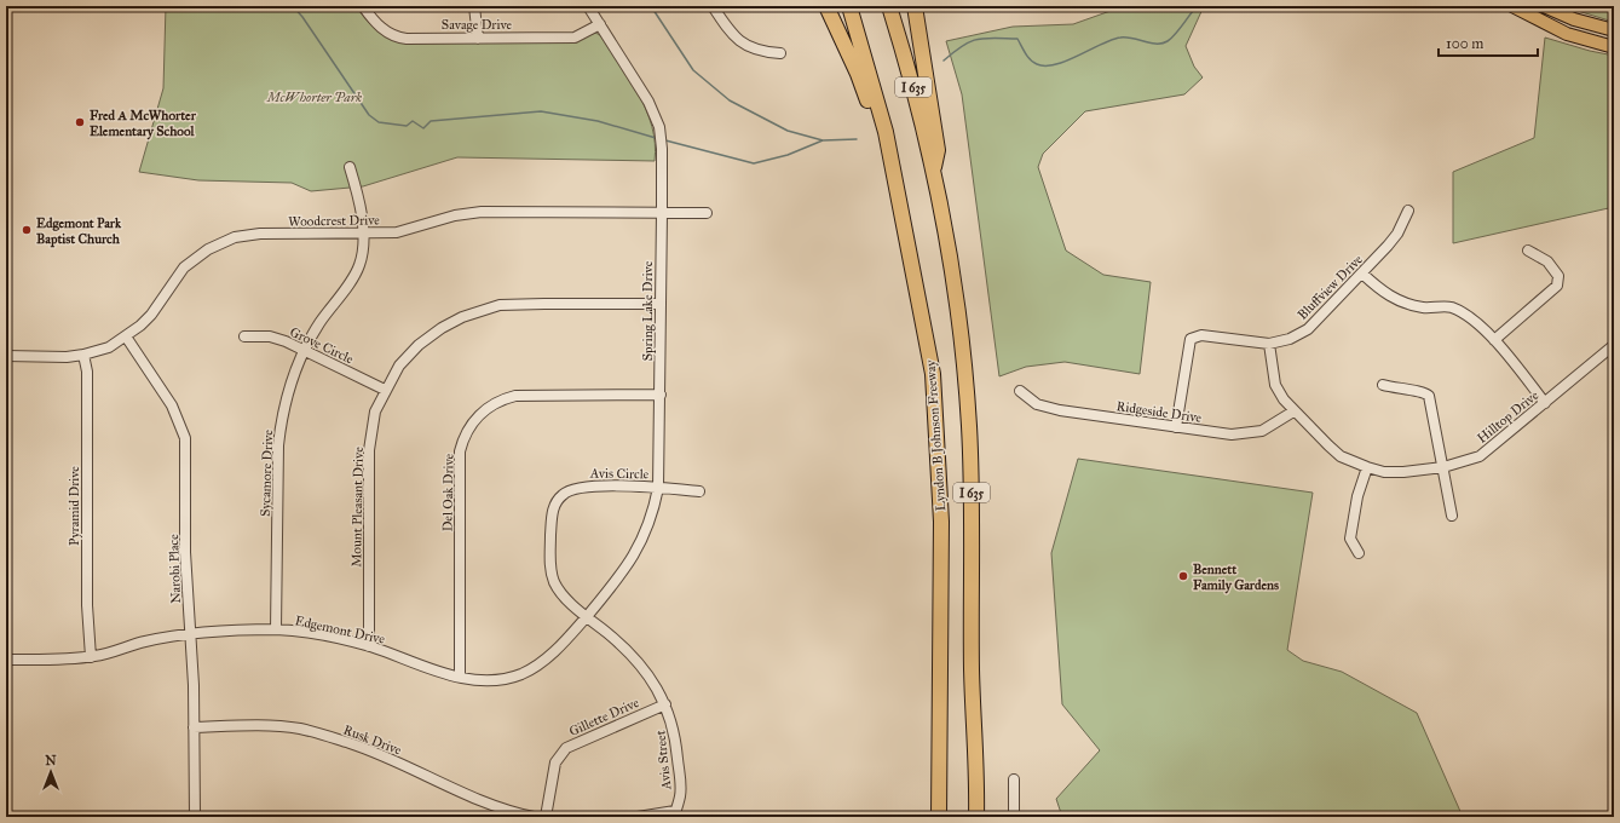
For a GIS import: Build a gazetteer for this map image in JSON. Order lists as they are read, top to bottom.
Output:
{
  "streets": {
    "highway": ["I 635", "Lyndon B Johnson Freeway"],
    "street": [
      "Savage Drive",
      "Woodcrest Drive",
      "Bluffview Drive",
      "Spring Lake Drive",
      "Grove Circle",
      "Ridgeside Drive",
      "Hilltop Drive",
      "Sycamore Drive",
      "Avis Circle",
      "Del Oak Drive",
      "Pyramid Drive",
      "Mount Pleasant Drive",
      "Narobi Place",
      "Edgemont Drive",
      "Gillette Drive",
      "Rusk Drive",
      "Avis Street"
    ]
  },
  "crossings": [
    ["Savage Drive", "Spring Lake Drive"],
    ["Woodcrest Drive", "Spring Lake Drive"],
    ["Woodcrest Drive", "Sycamore Drive"],
    ["Woodcrest Drive", "Pyramid Drive"],
    ["Woodcrest Drive", "Narobi Place"],
    ["Bluffview Drive", "Ridgeside Drive"],
    ["Bluffview Drive", "Hilltop Drive"],
    ["Spring Lake Drive", "Avis Circle"],
    ["Spring Lake Drive", "Del Oak Drive"],
    ["Spring Lake Drive", "Mount Pleasant Drive"],
    ["Spring Lake Drive", "Edgemont Drive"],
    ["Spring Lake Drive", "Avis Street"],
    ["Grove Circle", "Sycamore Drive"],
    ["Grove Circle", "Mount Pleasant Drive"],
    ["Ridgeside Drive", "Hilltop Drive"],
    ["Sycamore Drive", "Edgemont Drive"],
    ["Avis Circle", "Edgemont Drive"],
    ["Avis Circle", "Avis Street"],
    ["Del Oak Drive", "Edgemont Drive"],
    ["Pyramid Drive", "Edgemont Drive"],
    ["Mount Pleasant Drive", "Edgemont Drive"],
    ["Narobi Place", "Edgemont Drive"],
    ["Narobi Place", "Rusk Drive"],
    ["Edgemont Drive", "Avis Street"],
    ["Gillette Drive", "Avis Street"]
  ],
  "parks": ["McWhorter Park"],
  "places": ["Fred A McWhorter Elementary School", "Edgemont Park Baptist Church", "Bennett Family Gardens"],
  "scale_bar": "100 m",
  "north": "top"
}
